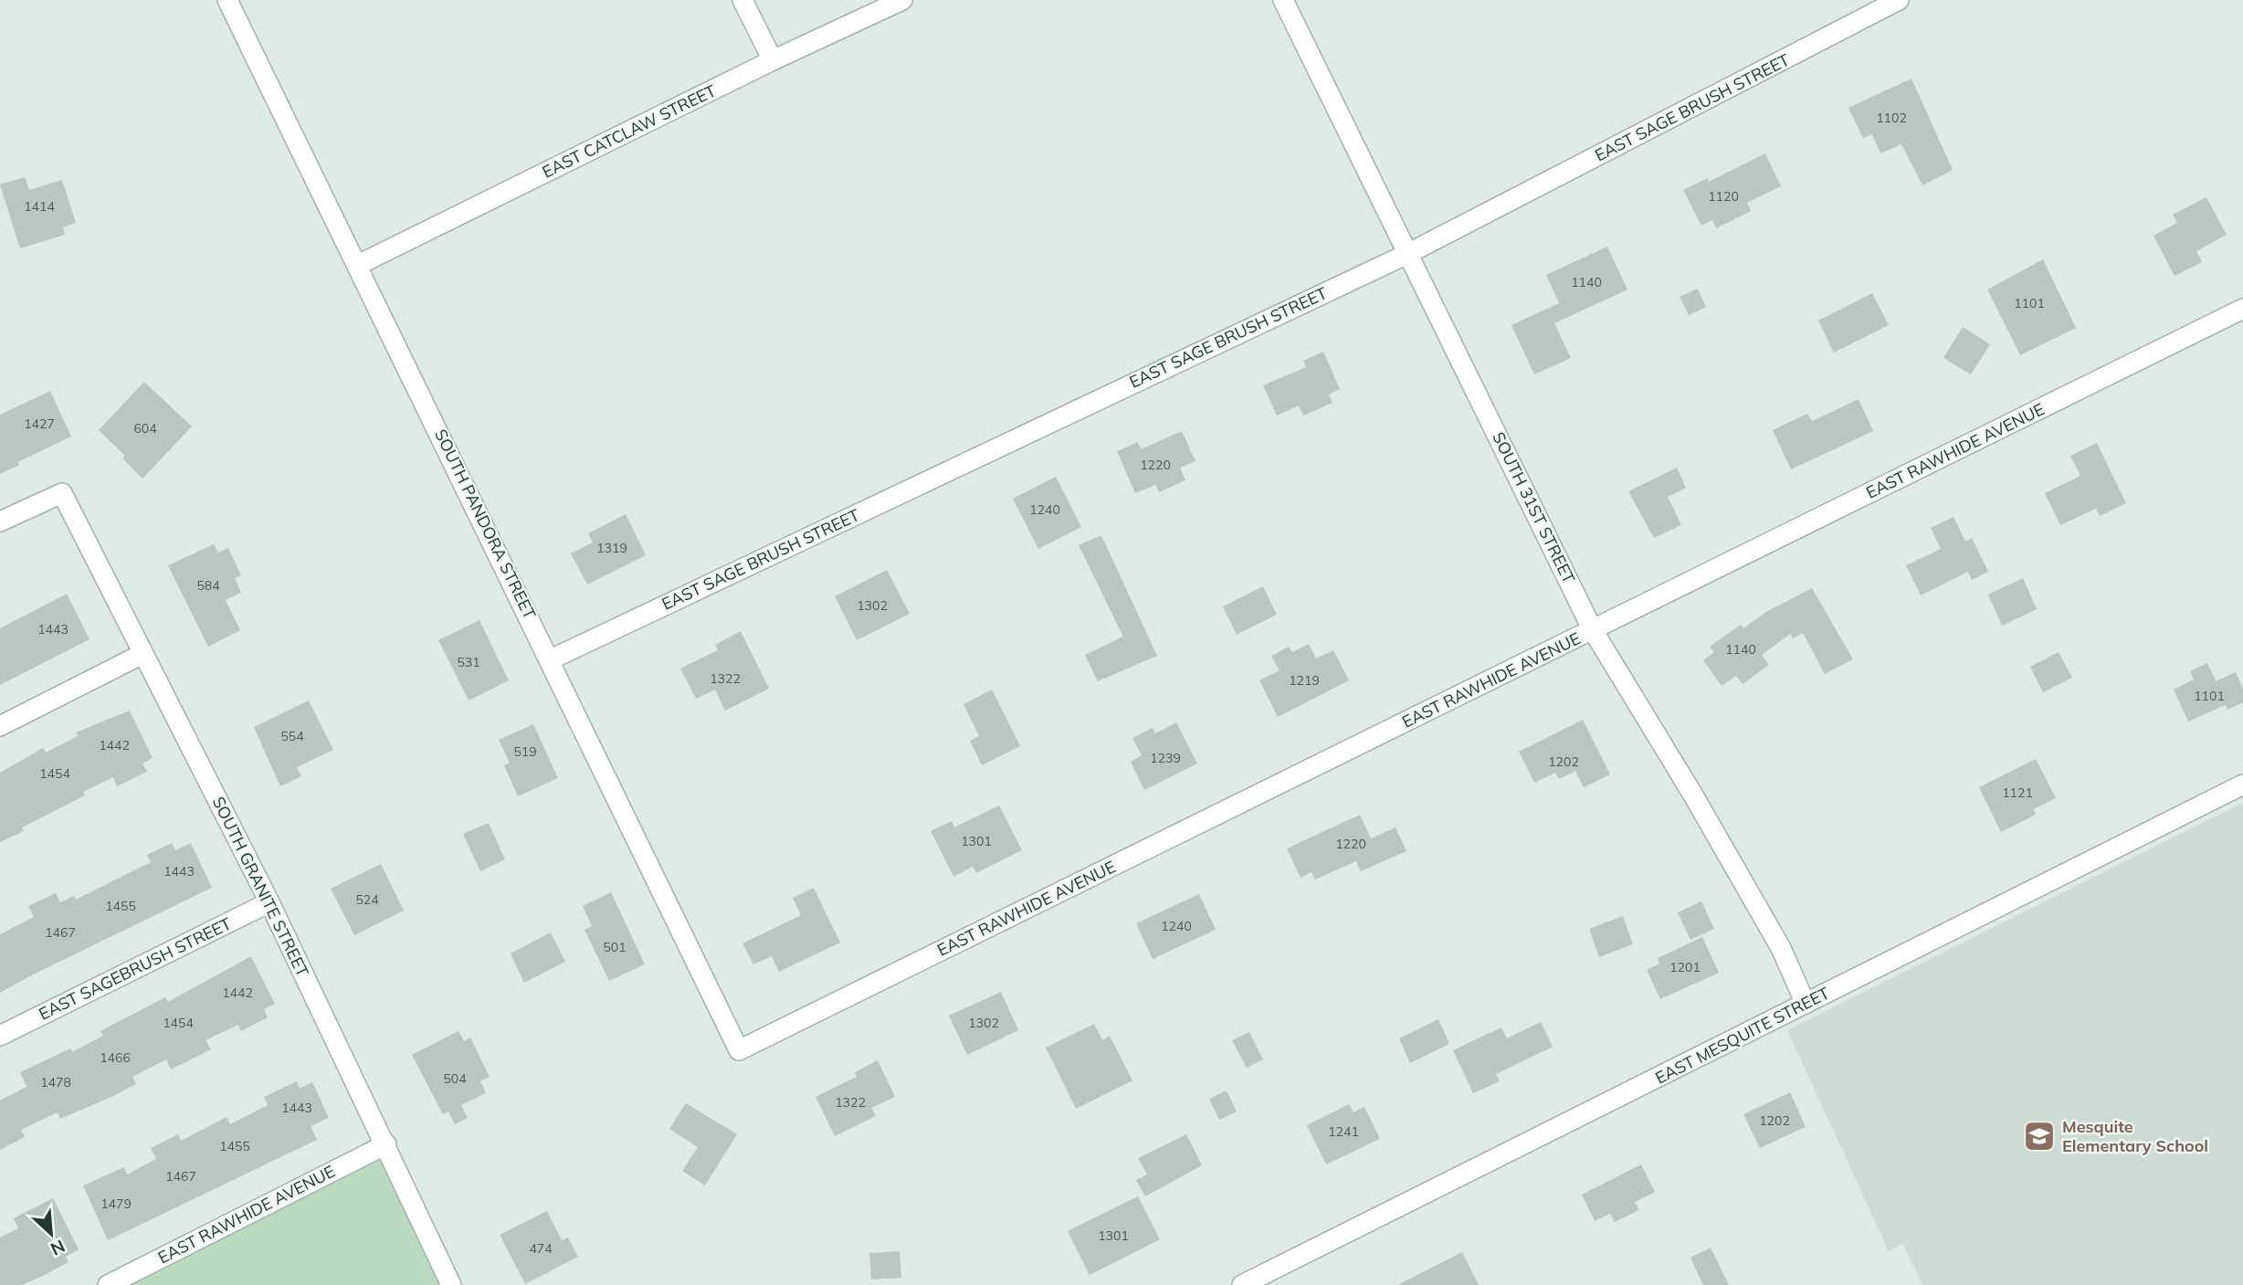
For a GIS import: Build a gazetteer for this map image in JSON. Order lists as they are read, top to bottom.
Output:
{
  "streets": {
    "street": [
      "EAST SAGE BRUSH STREET",
      "EAST CATCLAW STREET",
      "EAST RAWHIDE AVENUE",
      "SOUTH 31ST STREET",
      "SOUTH PANDORA STREET",
      "SOUTH GRANITE STREET",
      "EAST SAGEBRUSH STREET",
      "EAST MESQUITE STREET"
    ]
  },
  "crossings": [
    ["EAST SAGE BRUSH STREET", "SOUTH 31ST STREET"],
    ["EAST SAGE BRUSH STREET", "SOUTH PANDORA STREET"],
    ["EAST CATCLAW STREET", "SOUTH PANDORA STREET"],
    ["EAST RAWHIDE AVENUE", "SOUTH 31ST STREET"],
    ["EAST RAWHIDE AVENUE", "SOUTH PANDORA STREET"],
    ["EAST RAWHIDE AVENUE", "SOUTH GRANITE STREET"],
    ["SOUTH 31ST STREET", "EAST MESQUITE STREET"],
    ["SOUTH GRANITE STREET", "EAST SAGEBRUSH STREET"]
  ],
  "places": {
    "school or university": ["Mesquite Elementary School"]
  },
  "house_numbers": [
    "1102",
    "1120",
    "1414",
    "1140",
    "1101",
    "1427",
    "604",
    "1220",
    "1240",
    "1319",
    "584",
    "1302",
    "1443",
    "1140",
    "531",
    "1322",
    "1219",
    "1101",
    "554",
    "1442",
    "519",
    "1239",
    "1202",
    "1454",
    "1121",
    "1301",
    "1220",
    "1443",
    "524",
    "1455",
    "1240",
    "1467",
    "501",
    "1201",
    "1442",
    "1454",
    "1302",
    "1466",
    "504",
    "1478",
    "1322",
    "1443",
    "1202",
    "1241",
    "1455",
    "1467",
    "1479",
    "1301",
    "474"
  ],
  "north": "bottom right"
}
